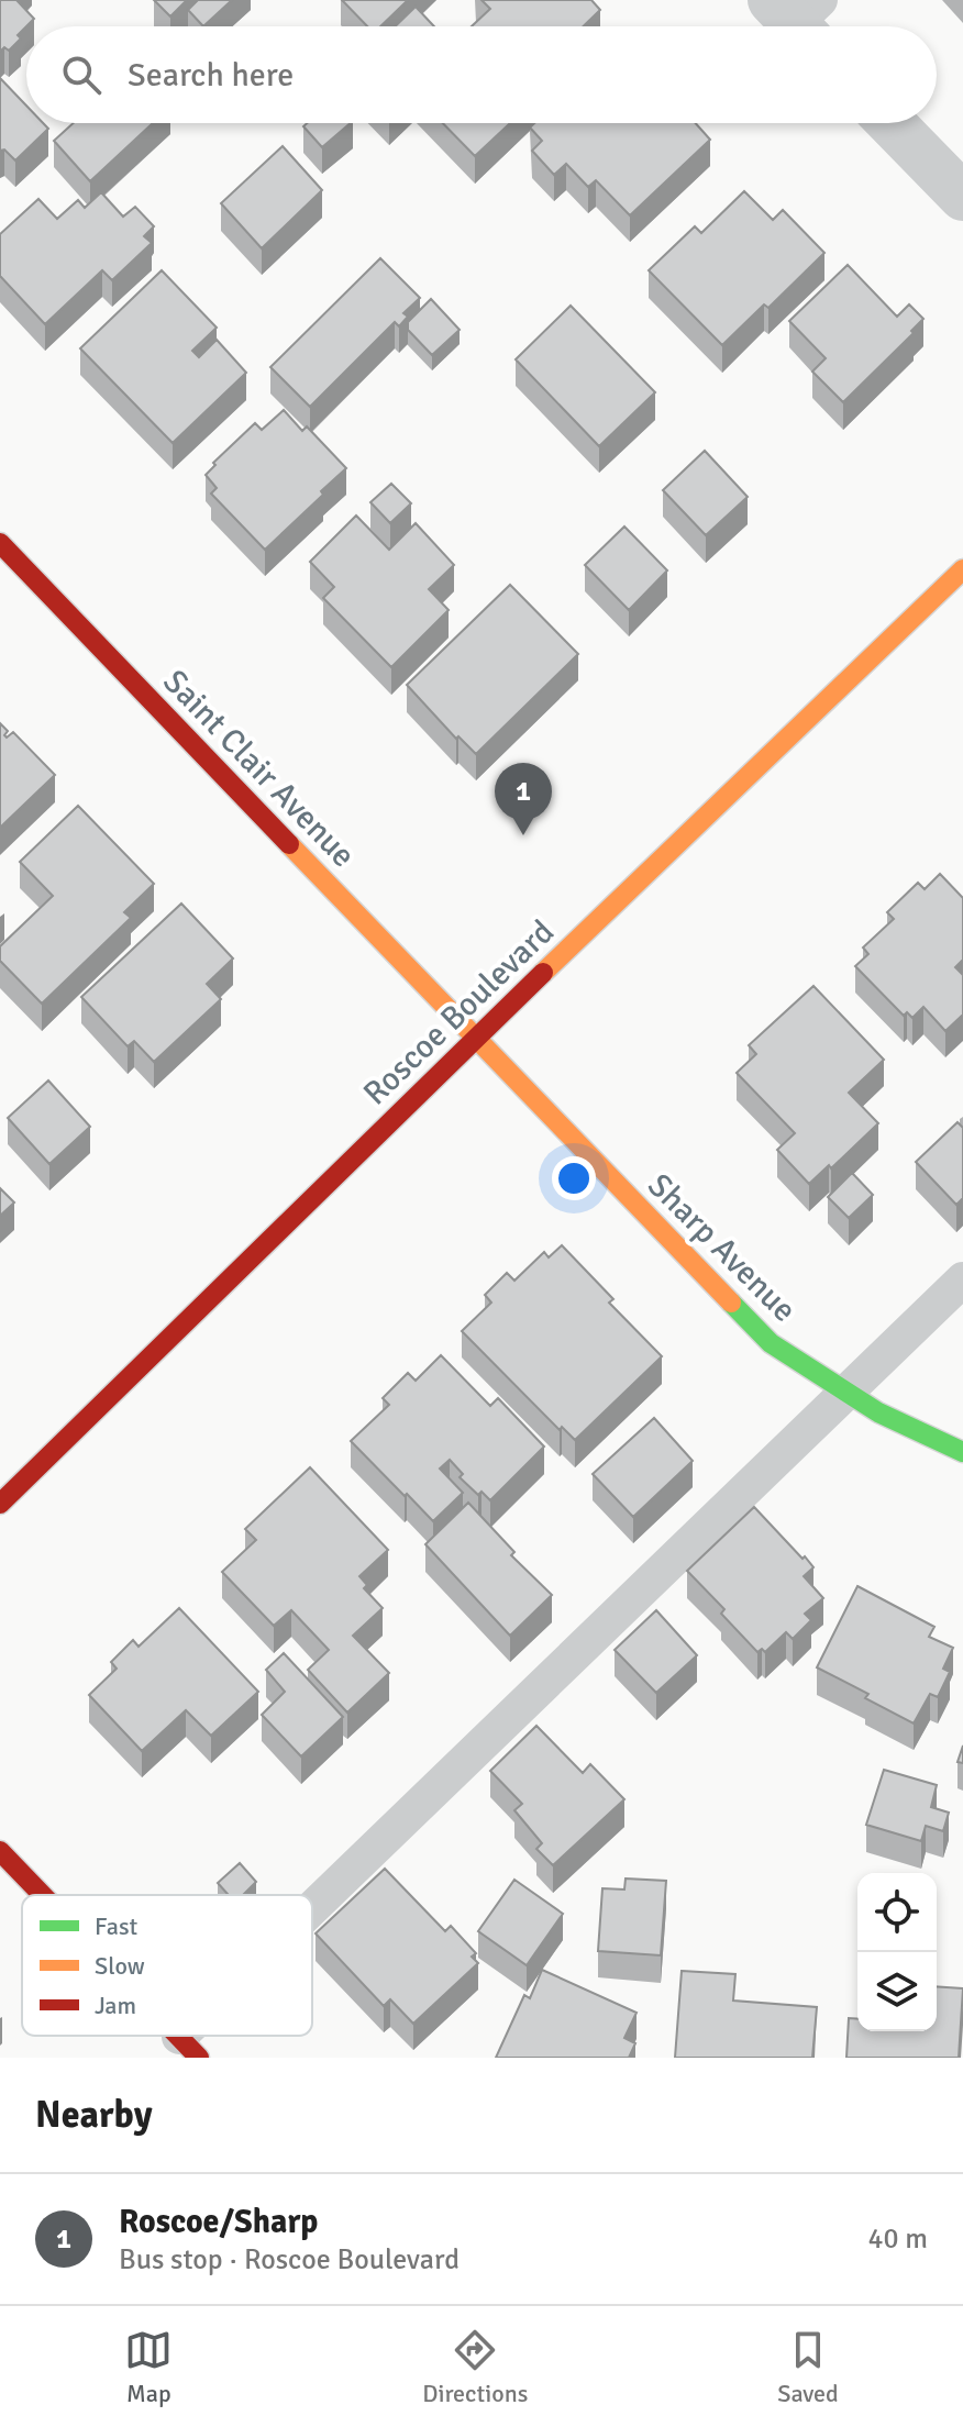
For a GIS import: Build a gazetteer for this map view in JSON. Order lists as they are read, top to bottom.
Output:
{
  "streets": {
    "street": ["Saint Clair Avenue", "Roscoe Boulevard", "Sharp Avenue"]
  },
  "crossings": [
    ["Saint Clair Avenue", "Roscoe Boulevard"],
    ["Saint Clair Avenue", "Sharp Avenue"],
    ["Roscoe Boulevard", "Sharp Avenue"]
  ],
  "legend": ["Fast", "Slow", "Jam"],
  "page": {
    "search": "Search here",
    "pins": "1",
    "heading": "Nearby",
    "list": [
      {
        "mark": "1",
        "name": "Roscoe/Sharp",
        "note": "Bus stop · Roscoe Boulevard",
        "value": "40 m"
      }
    ],
    "nav": ["Map", "Directions", "Saved"]
  }
}
